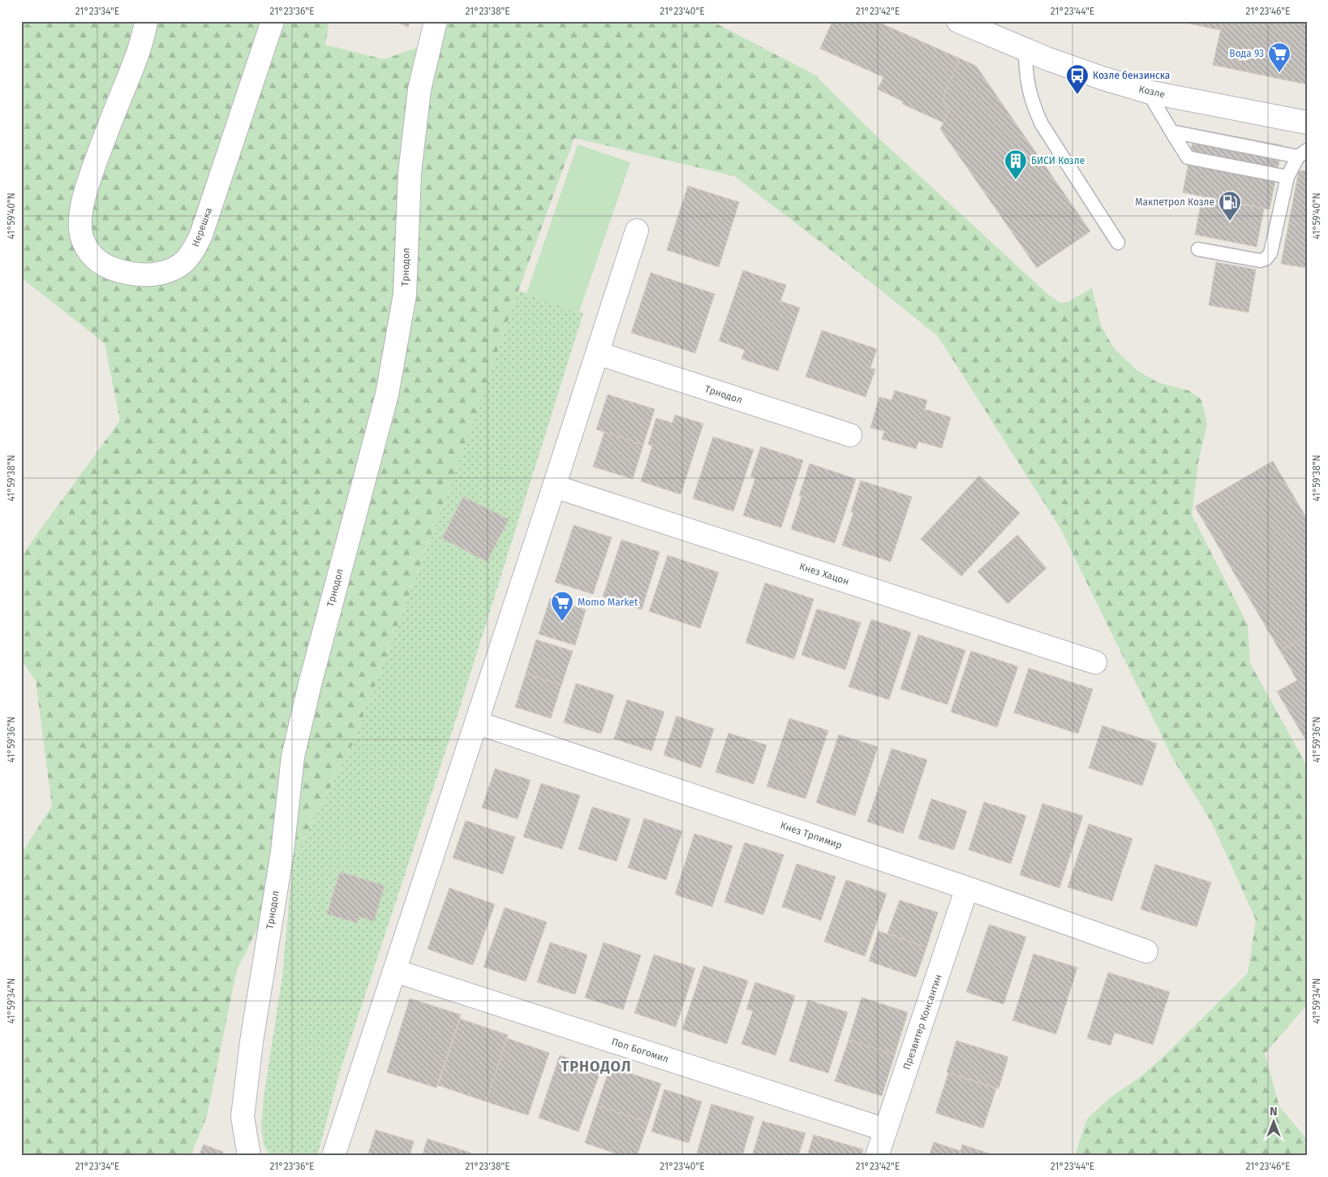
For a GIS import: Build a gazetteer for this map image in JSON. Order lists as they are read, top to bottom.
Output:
{
  "streets": {
    "street": [
      "Козле",
      "Нерешка",
      "Трнодол",
      "Кнез Хацон",
      "Кнез Трпимир",
      "Презвитер Консантин",
      "Поп Богомил"
    ]
  },
  "crossings": [
    ["Кнез Трпимир", "Презвитер Консантин"],
    ["Презвитер Консантин", "Поп Богомил"]
  ],
  "districts": ["ТРНОДОЛ"],
  "places": {
    "supermarket": ["Вода 93", "Momo Market"],
    "bus stop": ["Козле бензинска"],
    "building": ["БИСИ Козле"],
    "fuel station": ["Макпетрол Козле"]
  },
  "north": "top",
  "coordinates": [
    "21°23'34\"E",
    "21°23'36\"E",
    "21°23'38\"E",
    "21°23'40\"E",
    "21°23'42\"E",
    "21°23'44\"E",
    "21°23'46\"E",
    "41°59'40\"N",
    "41°59'38\"N",
    "41°59'36\"N",
    "41°59'34\"N"
  ]
}
